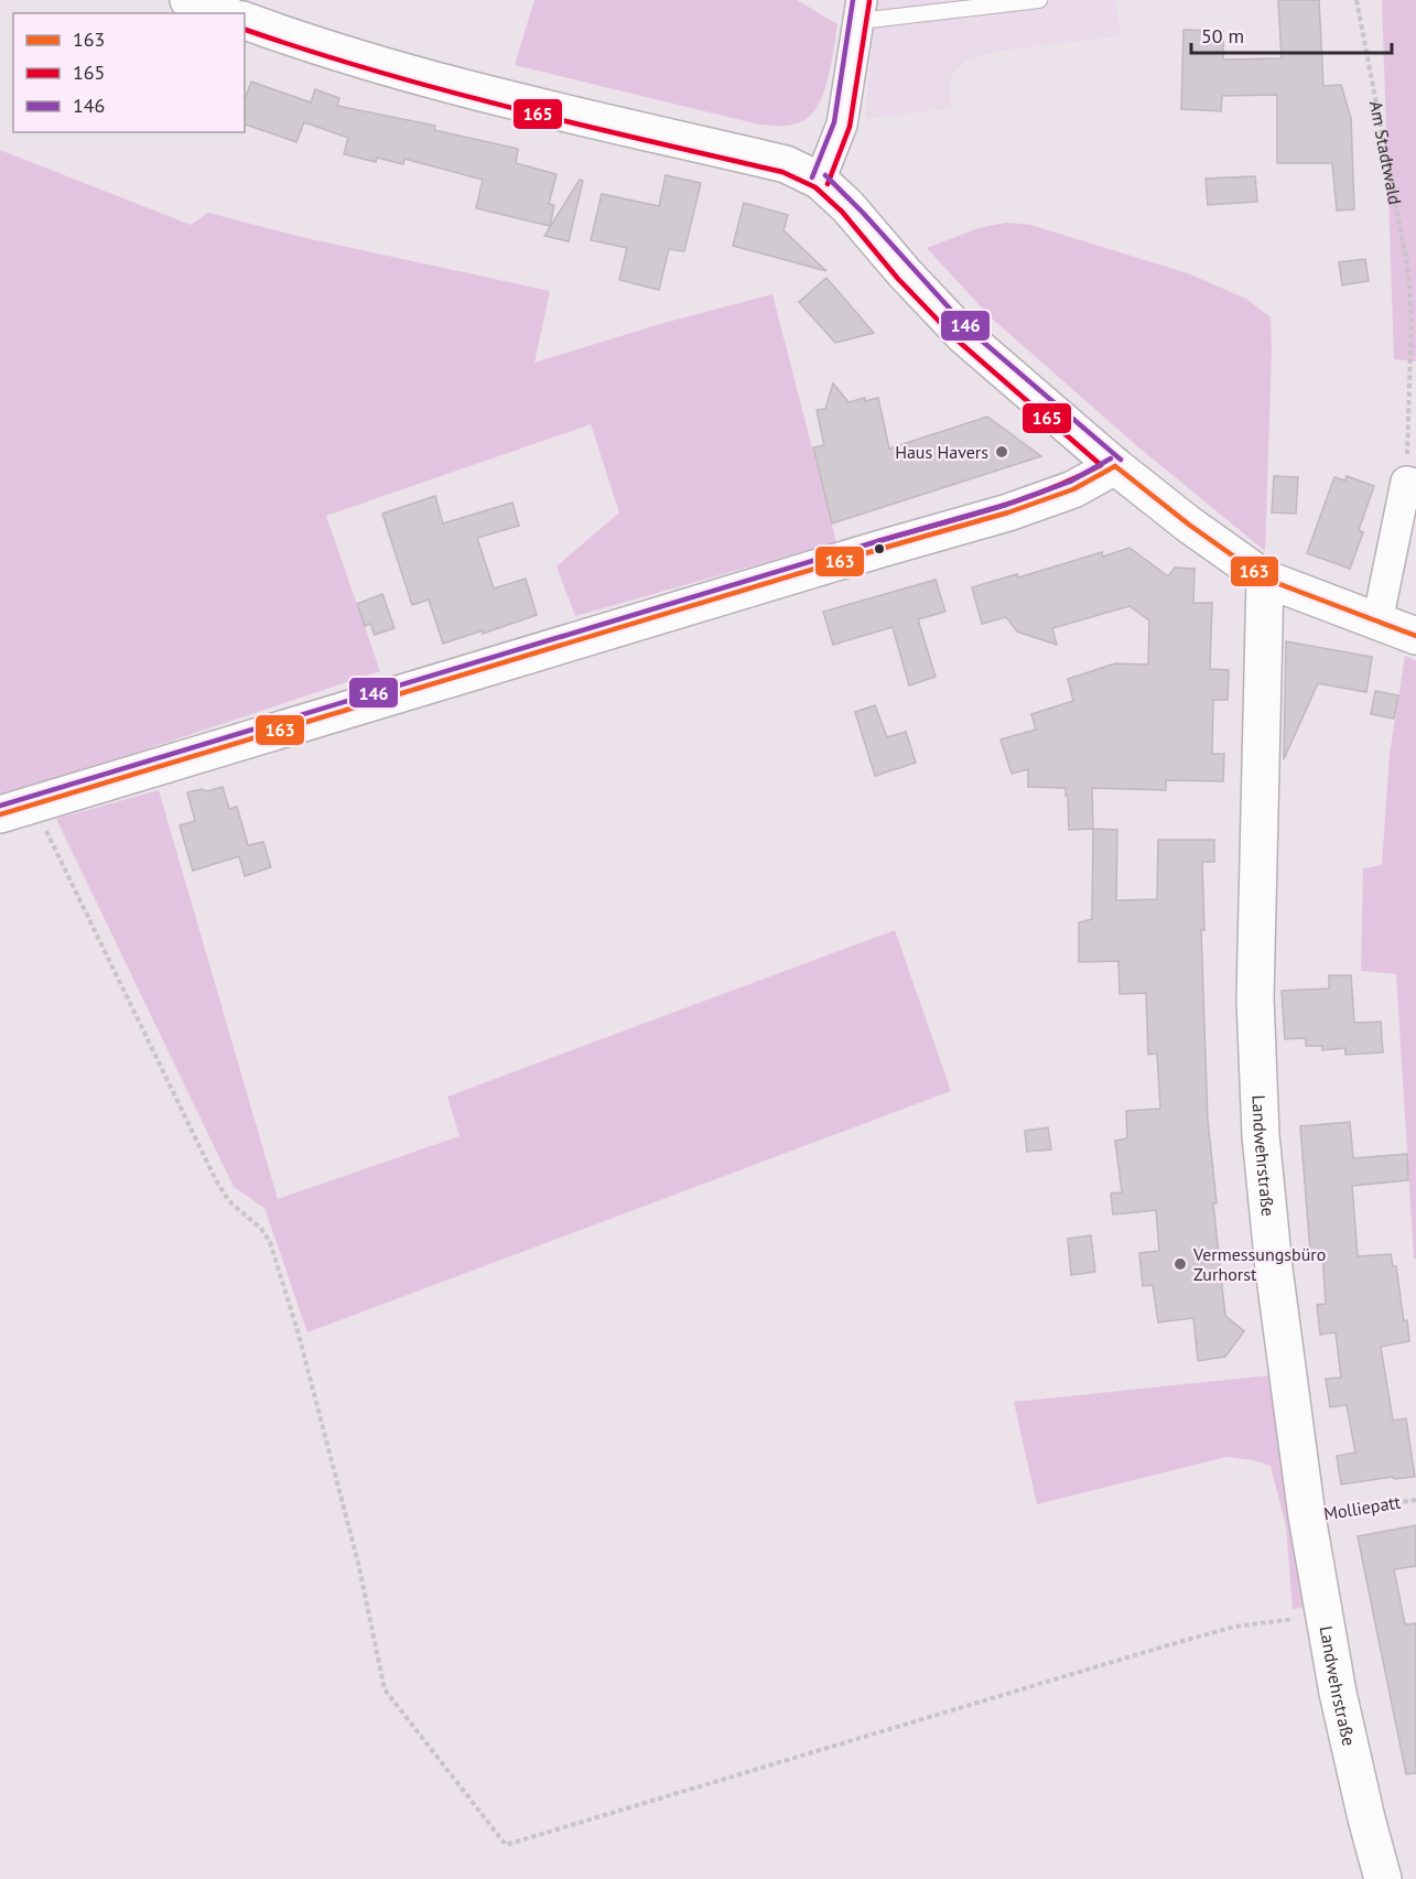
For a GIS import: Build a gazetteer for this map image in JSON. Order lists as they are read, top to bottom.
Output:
{
  "streets": {
    "street": ["Landwehrstraße"],
    "path": ["Am Stadtwald", "Molliepatt"]
  },
  "crossings": [
    ["Landwehrstraße", "Molliepatt"]
  ],
  "places": ["Haus Havers", "Vermessungsbüro Zurhorst"],
  "lines": ["transit line 146", "transit line 165", "transit line 163"],
  "legend": ["163", "165", "146"],
  "scale_bar": "50 m"
}
